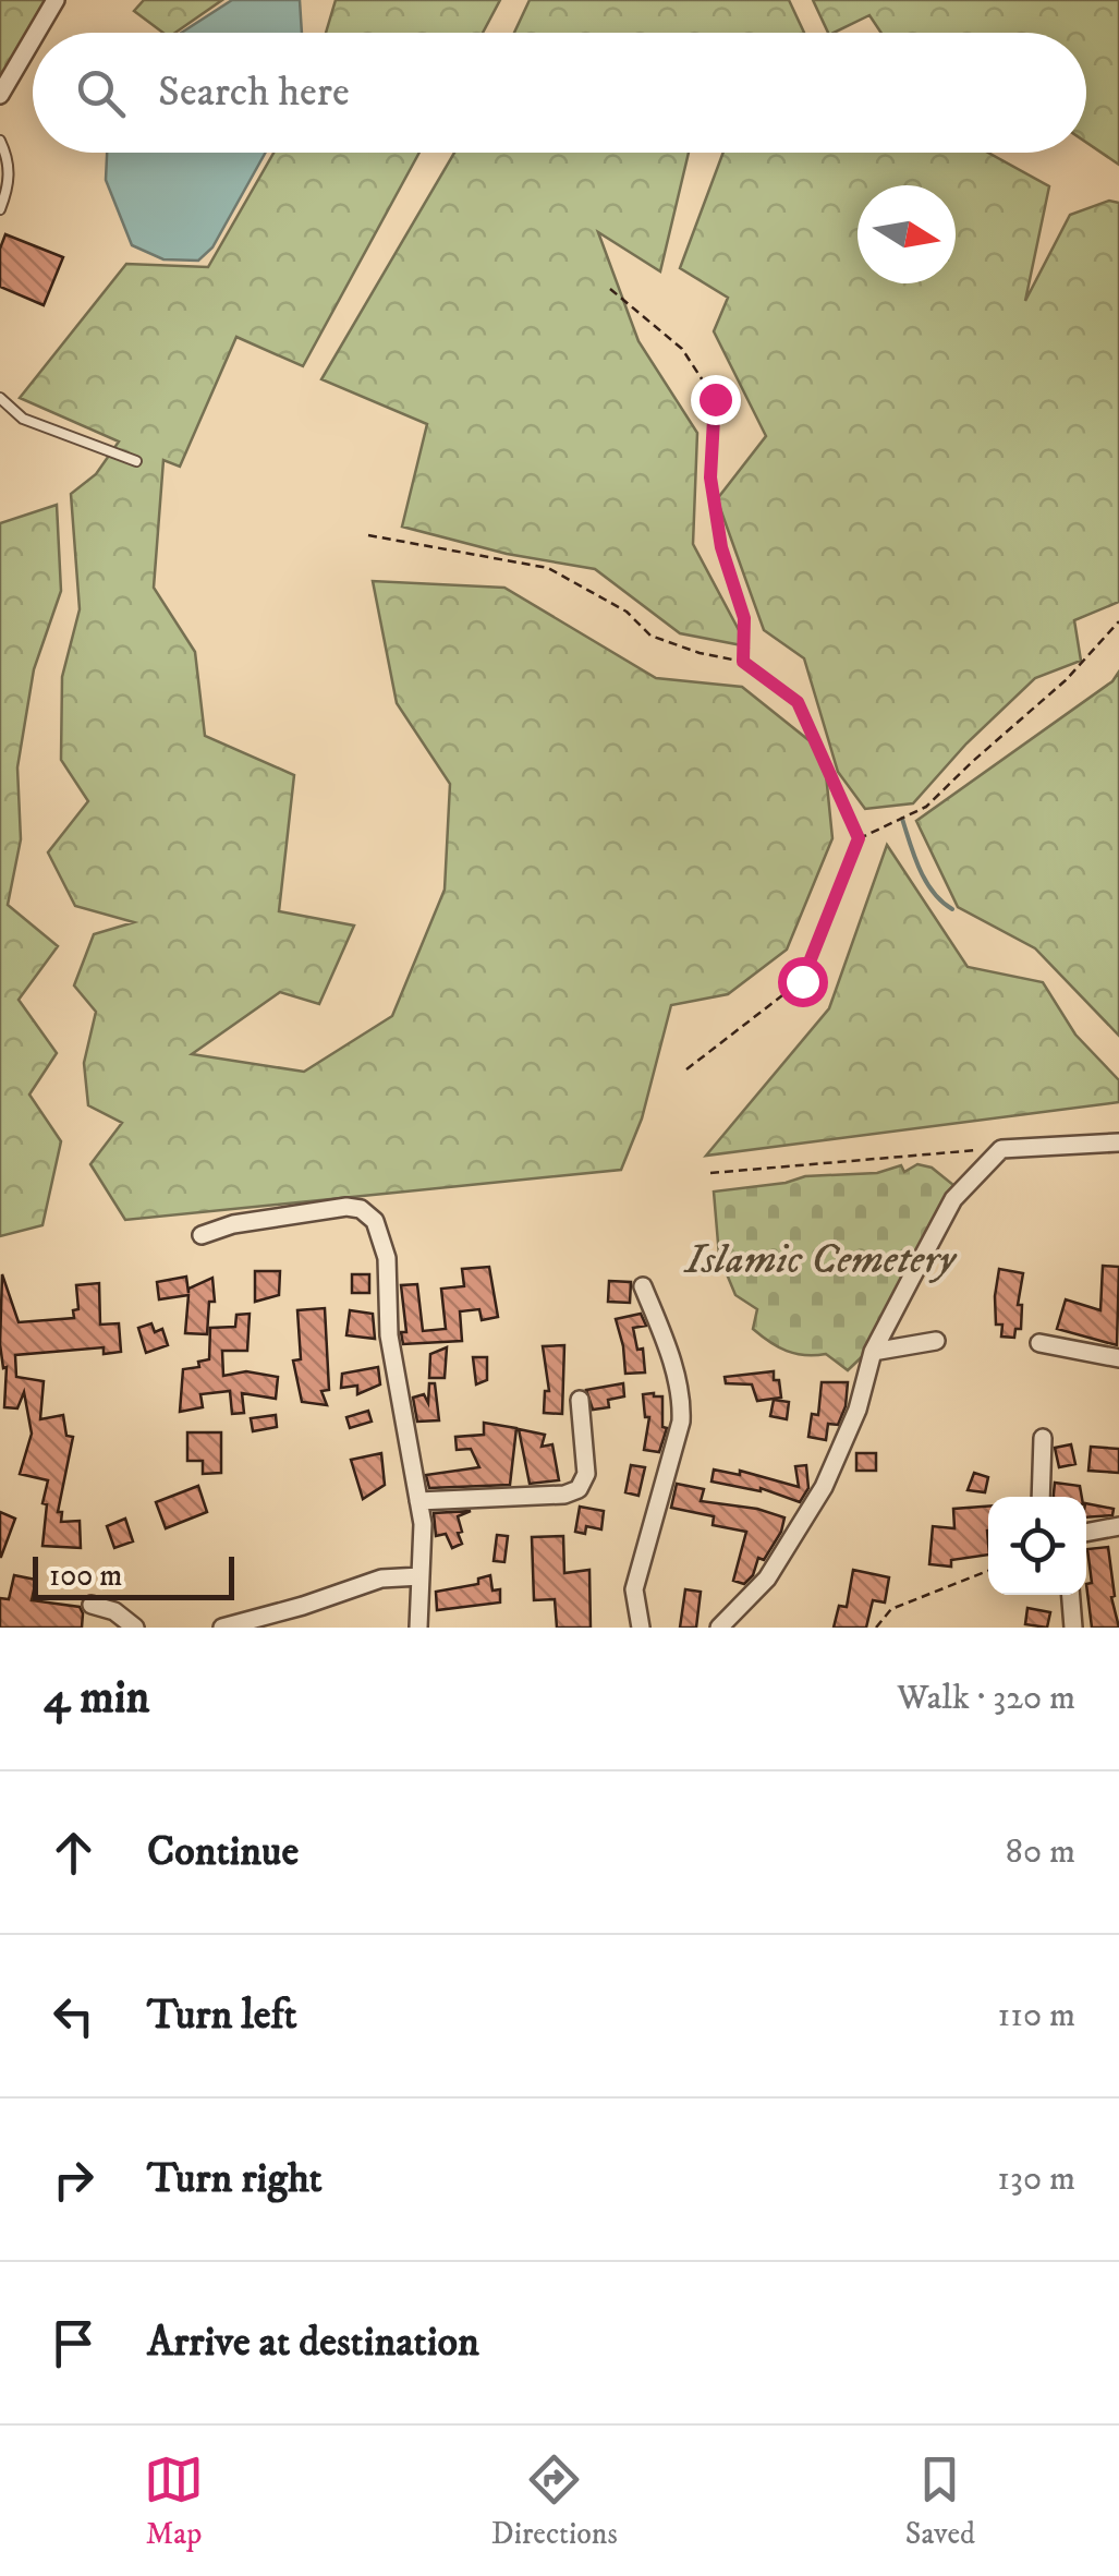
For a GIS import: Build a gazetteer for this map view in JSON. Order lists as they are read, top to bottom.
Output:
{
  "parks": ["Islamic Cemetery"],
  "scale_bar": "100 m",
  "north": "right",
  "page": {
    "search": "Search here",
    "scale": "100 m",
    "heading": ["4 min", "Walk · 320 m"],
    "list": [
      ["Continue", "80 m"],
      ["Turn left", "110 m"],
      ["Turn right", "130 m"],
      "Arrive at destination"
    ],
    "nav": ["Map", "Directions", "Saved"]
  }
}
